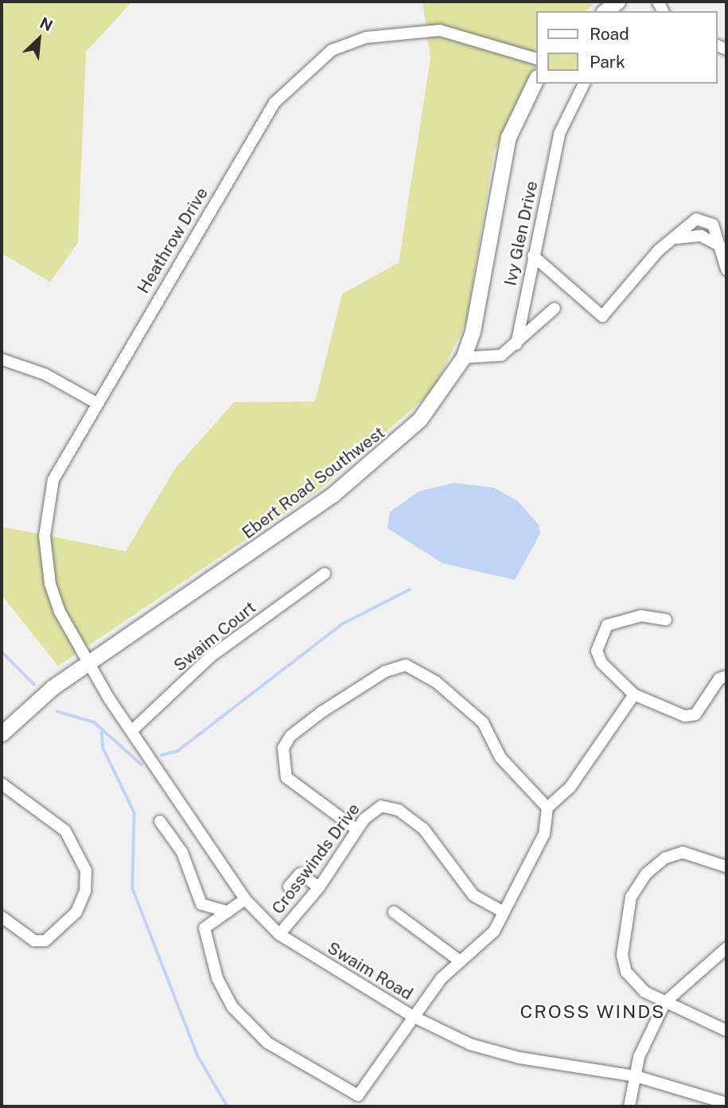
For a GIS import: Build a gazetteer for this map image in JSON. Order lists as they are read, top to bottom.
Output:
{
  "streets": {
    "main road": ["Ebert Road Southwest"],
    "street": [
      "Ivy Glen Drive",
      "Heathrow Drive",
      "Swaim Court",
      "Crosswinds Drive",
      "Swaim Road"
    ]
  },
  "crossings": [
    ["Heathrow Drive", "Ebert Road Southwest"],
    ["Heathrow Drive", "Swaim Road"],
    ["Swaim Court", "Swaim Road"],
    ["Crosswinds Drive", "Swaim Road"]
  ],
  "districts": ["CROSS WINDS"],
  "legend": ["Road", "Park"],
  "north": "top right"
}
